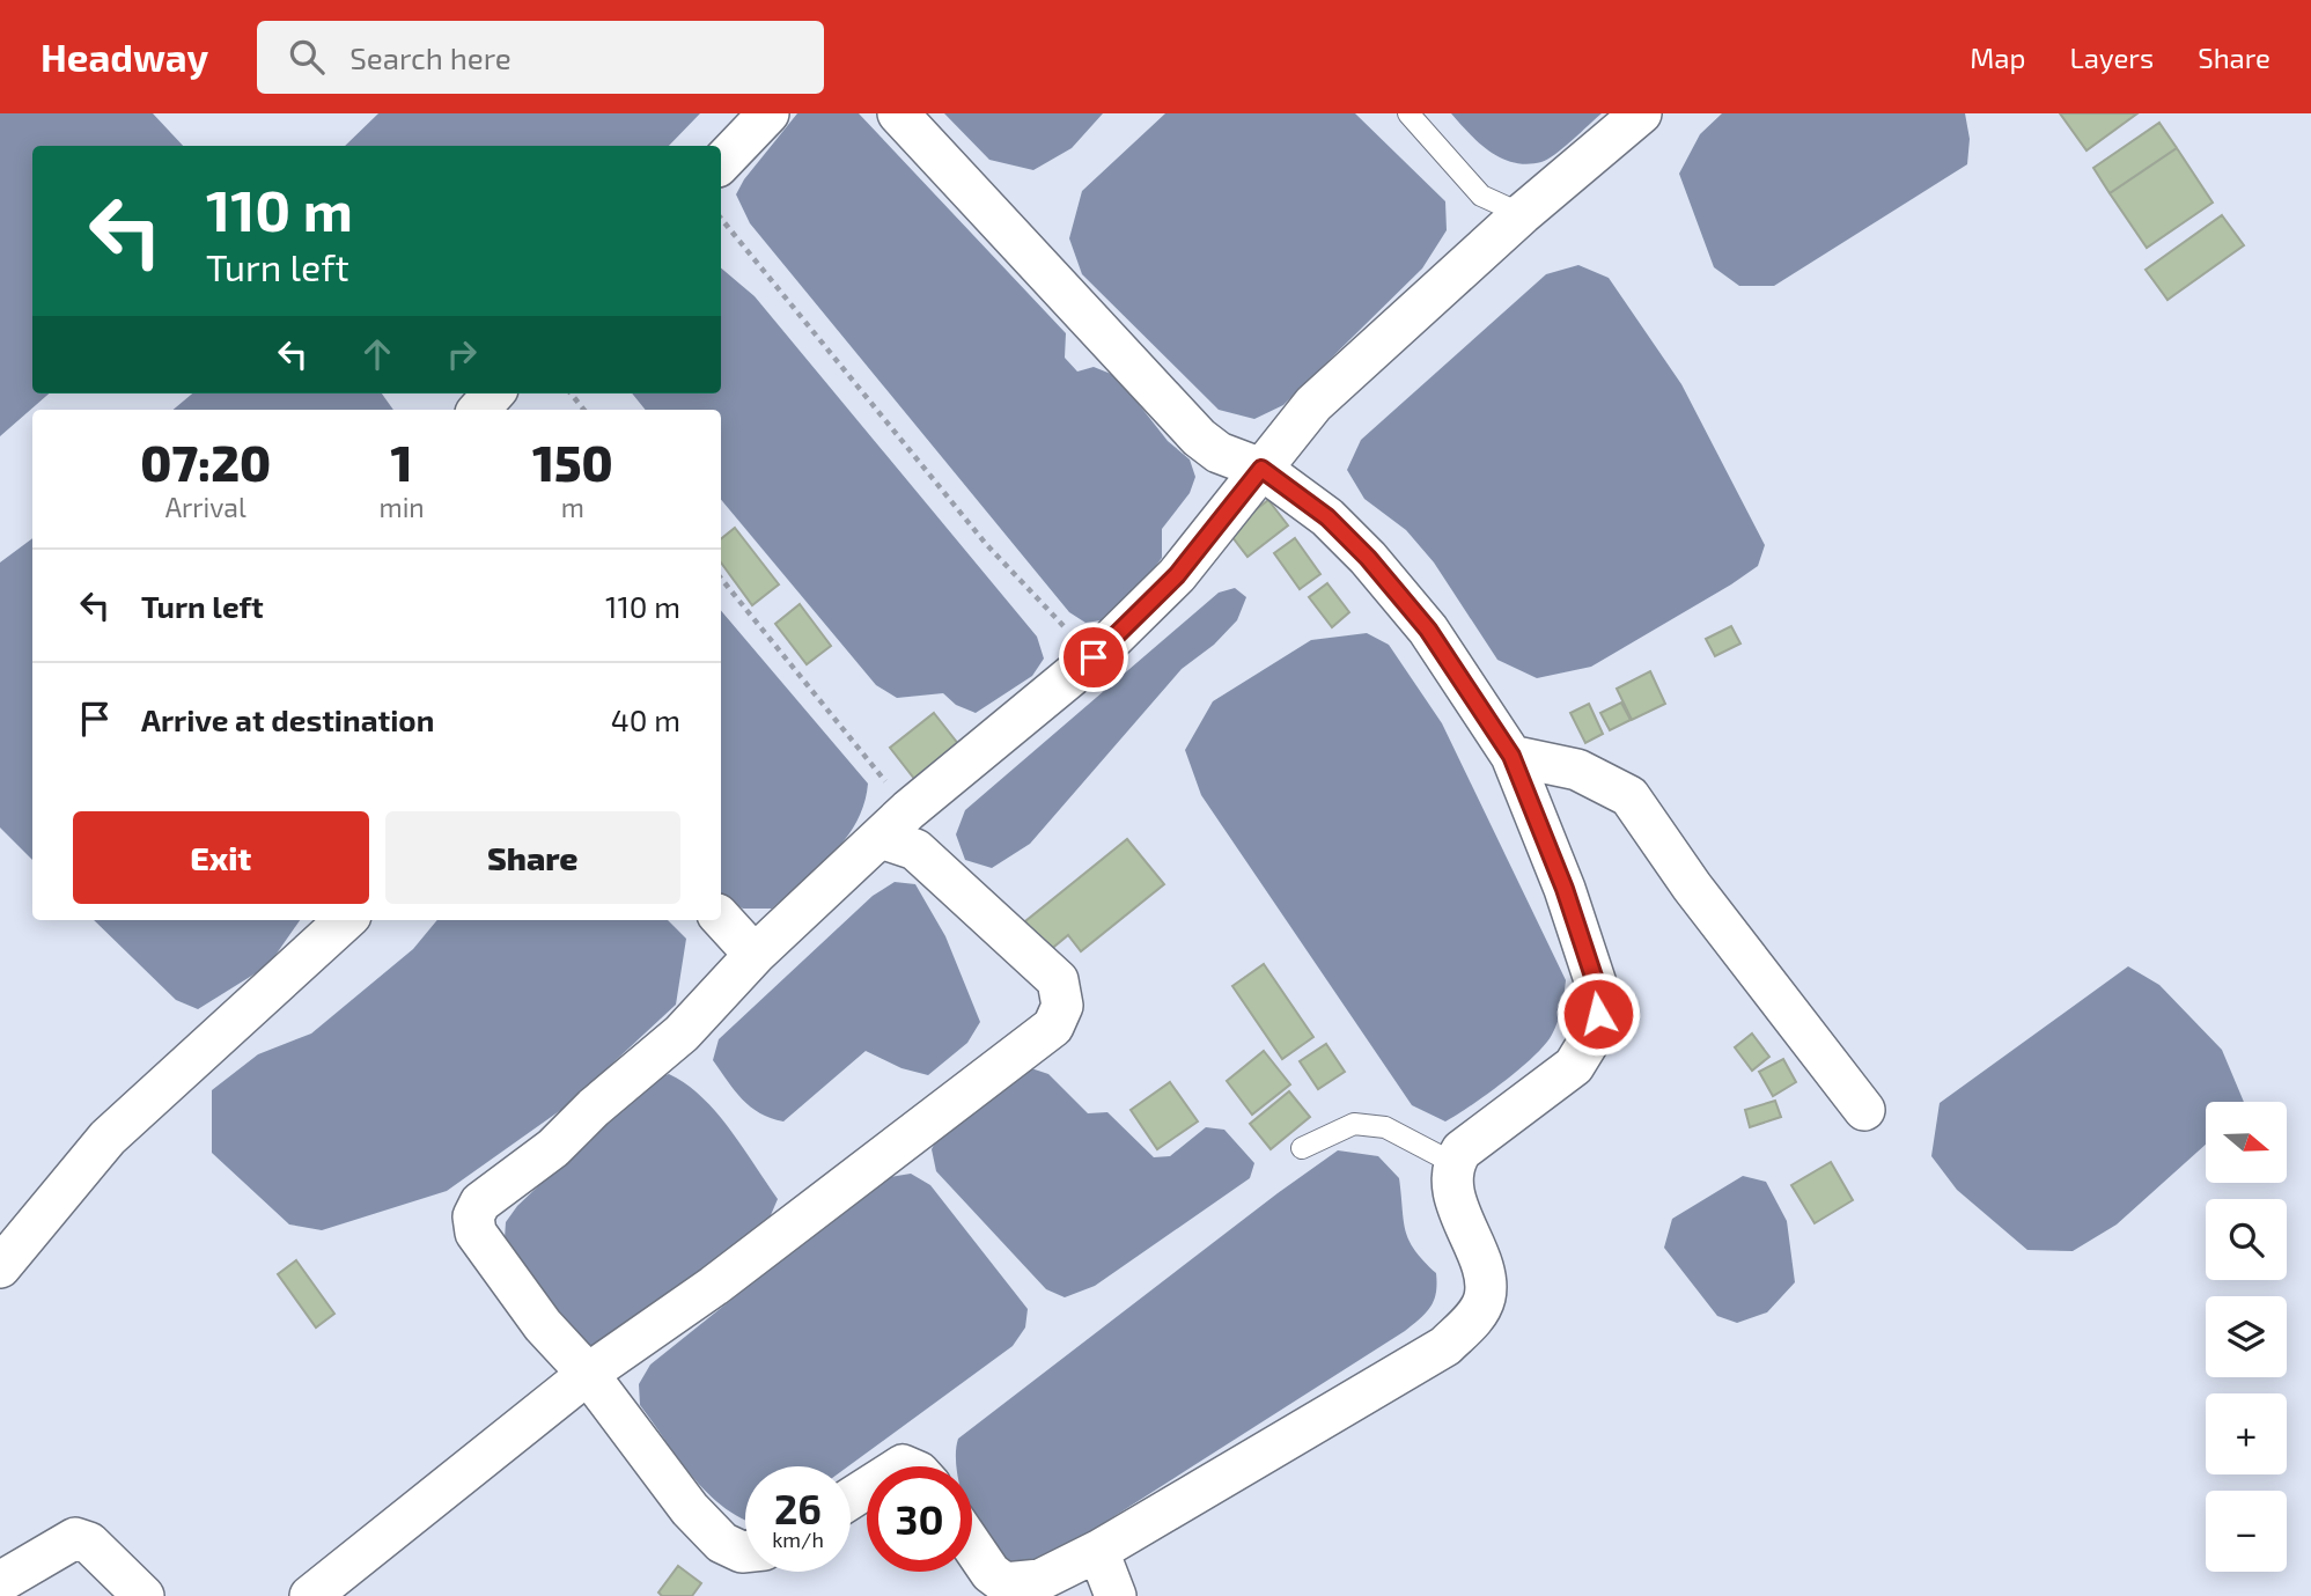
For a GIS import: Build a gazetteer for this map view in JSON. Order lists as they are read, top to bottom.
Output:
{
  "north": "right",
  "page": {
    "header": "Headway",
    "search": "Search here",
    "nav": ["Map", "Layers", "Share"],
    "turn": ["110 m", "Turn left"],
    "eta": [
      "07:20",
      "Arrival",
      "1",
      "min",
      "150",
      "m"
    ],
    "list": [
      {
        "name": "Turn left",
        "value": "110 m"
      },
      {
        "name": "Arrive at destination",
        "value": "40 m"
      }
    ],
    "buttons": ["Exit", "Share"],
    "map_buttons": ["+", "−"],
    "speed": "26 km/h",
    "limit": "30"
  }
}
